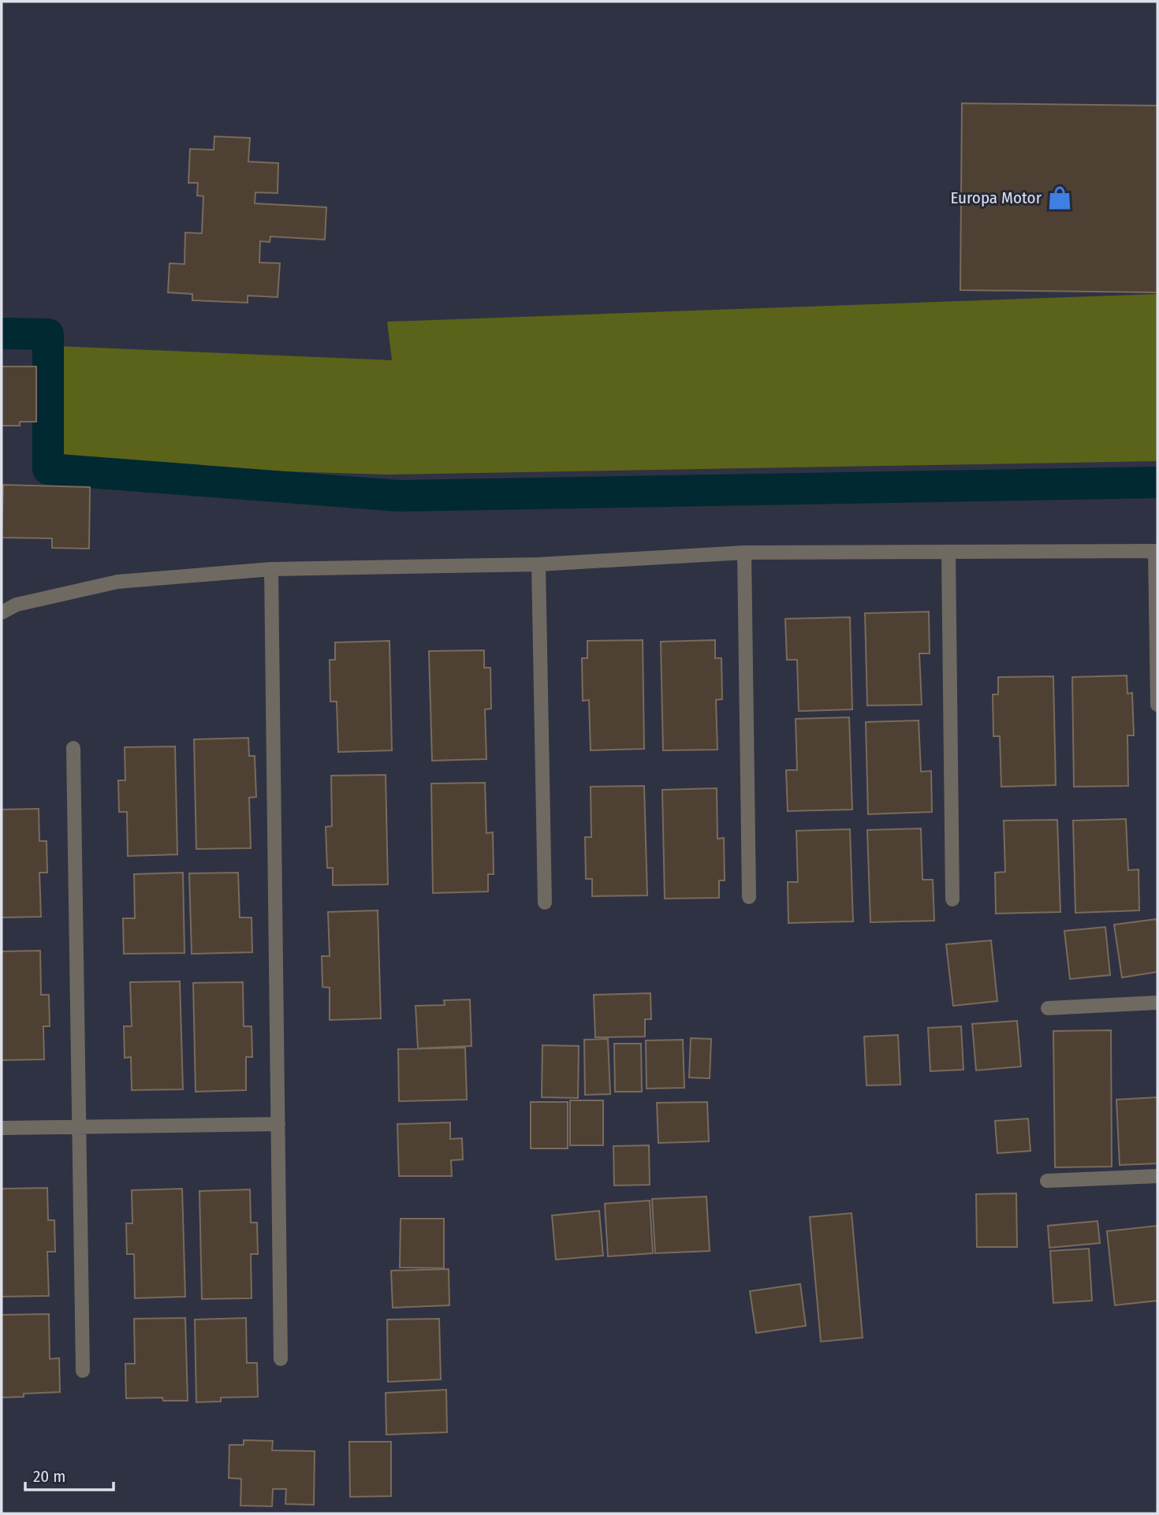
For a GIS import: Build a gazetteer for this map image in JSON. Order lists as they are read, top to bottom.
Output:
{
  "places": {
    "shop": ["Europa Motor"]
  },
  "scale_bar": "20 m"
}
